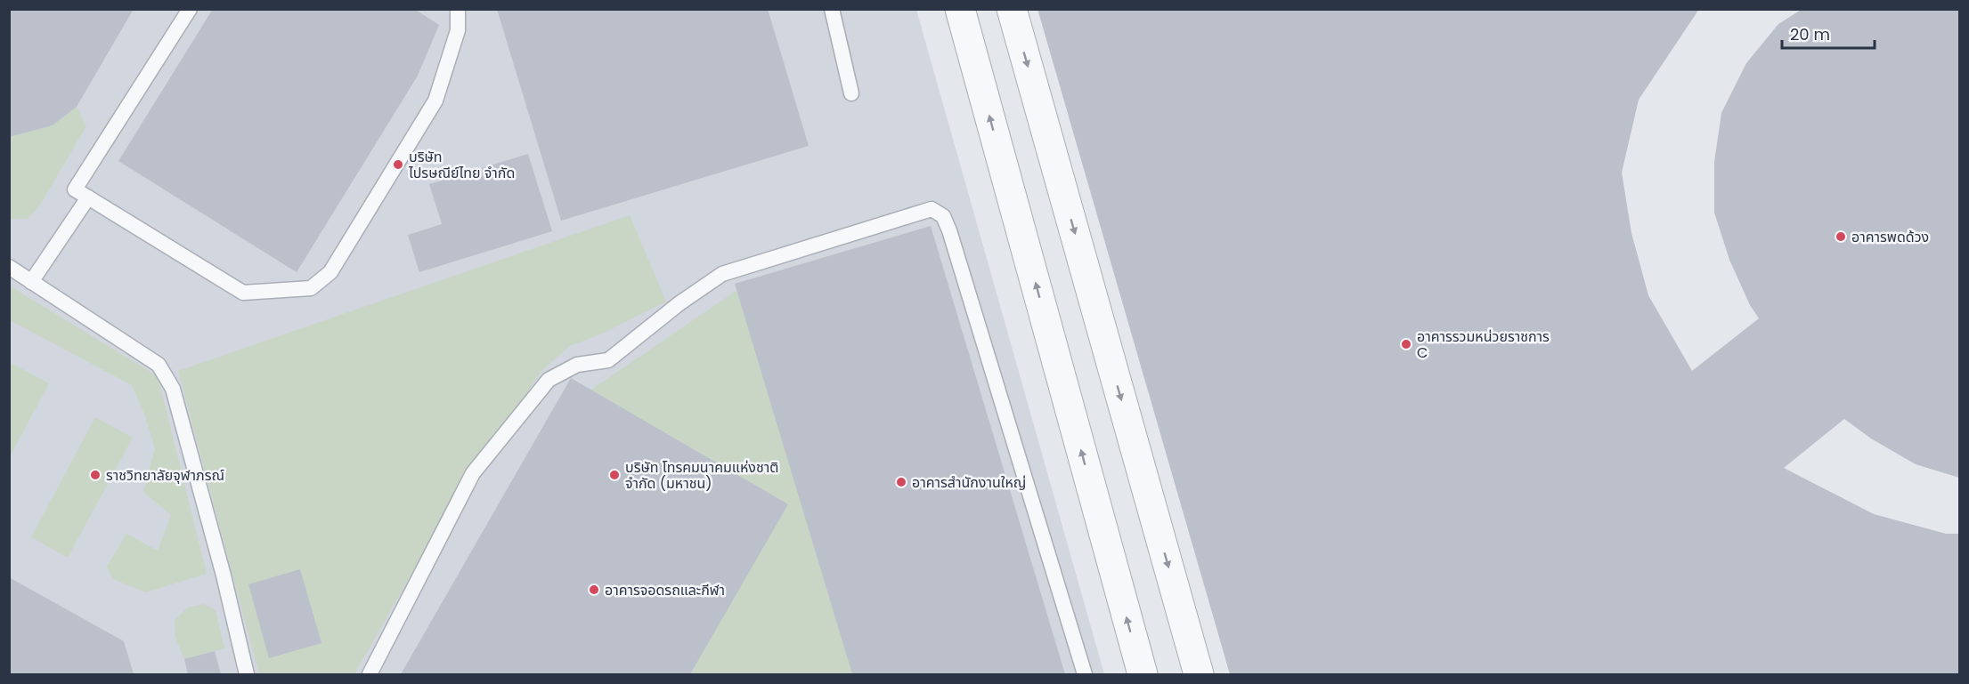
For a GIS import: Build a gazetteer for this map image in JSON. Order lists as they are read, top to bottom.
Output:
{
  "places": [
    "บริษัท ไปรษณีย์ไทย จำกัด",
    "อาคารพดด้วง",
    "อาคารรวมหน่วยราชการ C",
    "ราชวิทยาลัยจุฬาภรณ์",
    "บริษัท โทรคมนาคมแห่งชาติ จำกัด (มหาชน)",
    "อาคารสำนักงานใหญ่",
    "อาคารจอดรถและกีฬา"
  ],
  "scale_bar": "20 m"
}
